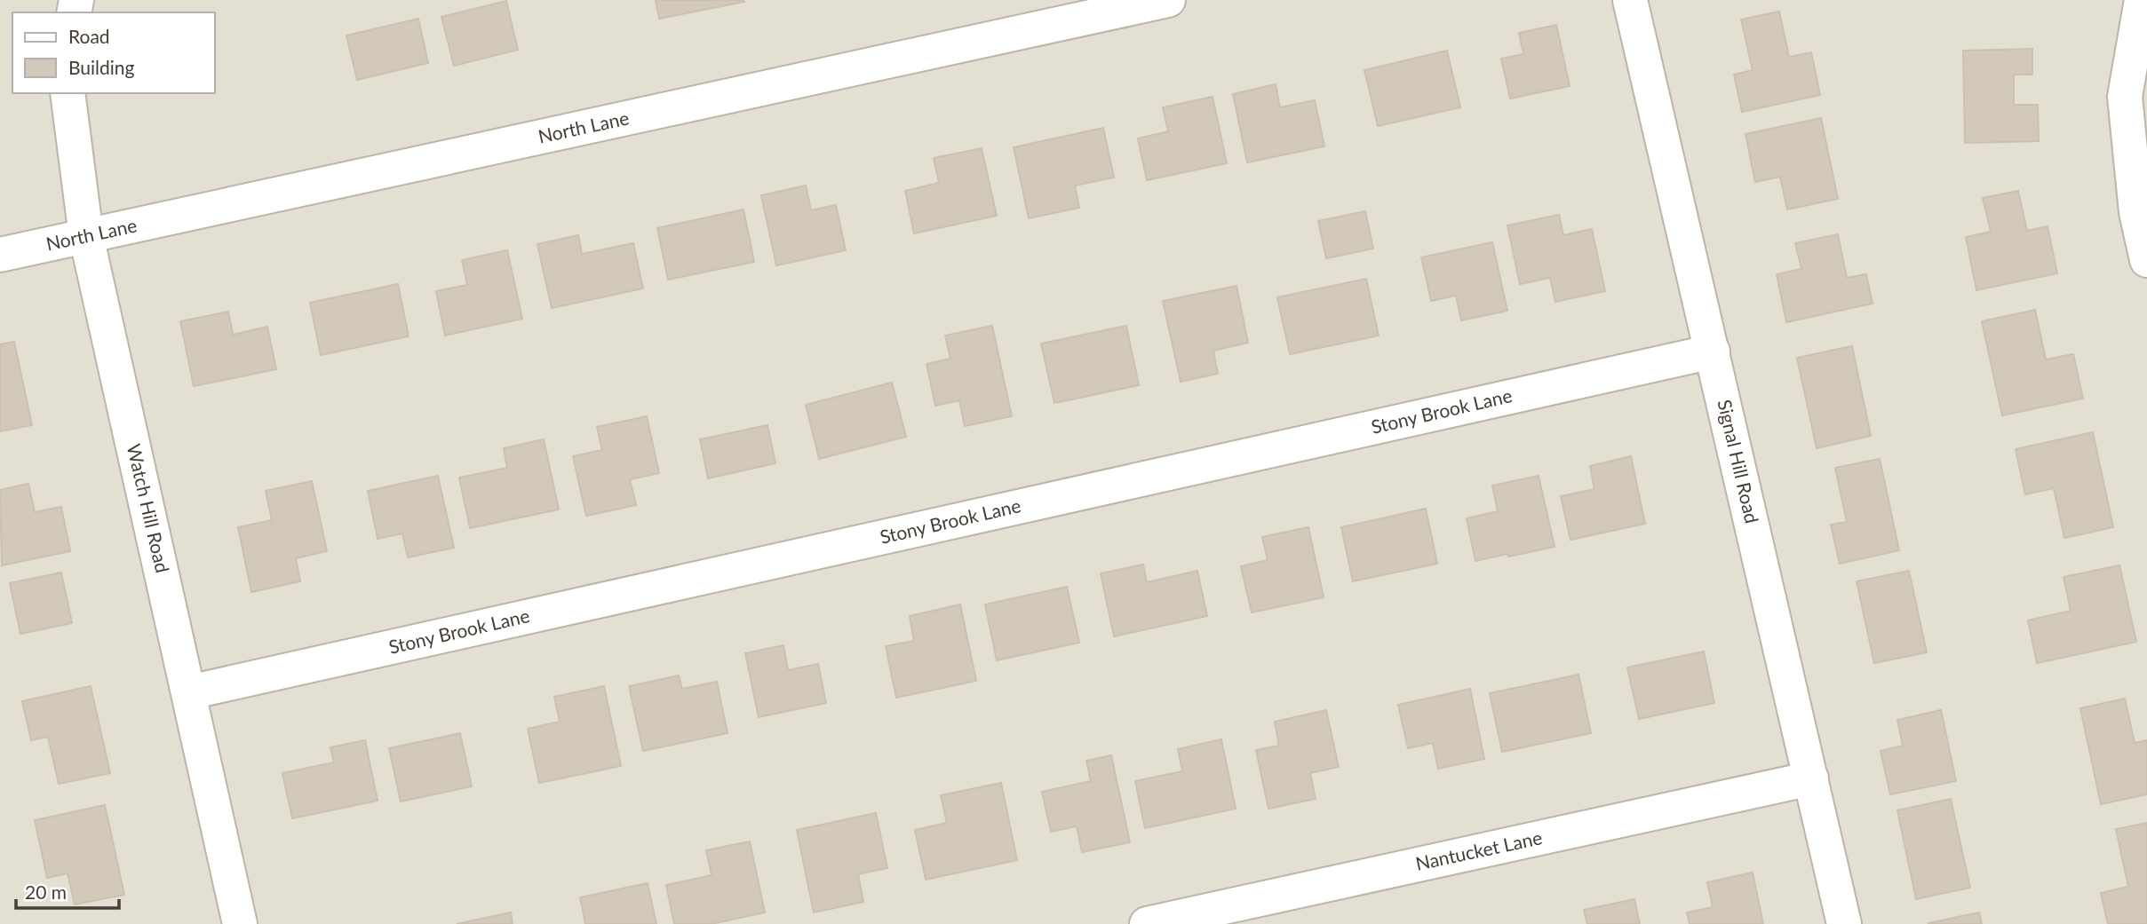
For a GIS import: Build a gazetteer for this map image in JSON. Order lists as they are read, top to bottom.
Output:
{
  "streets": {
    "street": [
      "North Lane",
      "Stony Brook Lane",
      "Signal Hill Road",
      "Watch Hill Road",
      "Nantucket Lane"
    ]
  },
  "crossings": [
    ["North Lane", "Watch Hill Road"],
    ["Stony Brook Lane", "Signal Hill Road"],
    ["Stony Brook Lane", "Watch Hill Road"],
    ["Signal Hill Road", "Nantucket Lane"]
  ],
  "legend": ["Road", "Building"],
  "scale_bar": "20 m"
}
